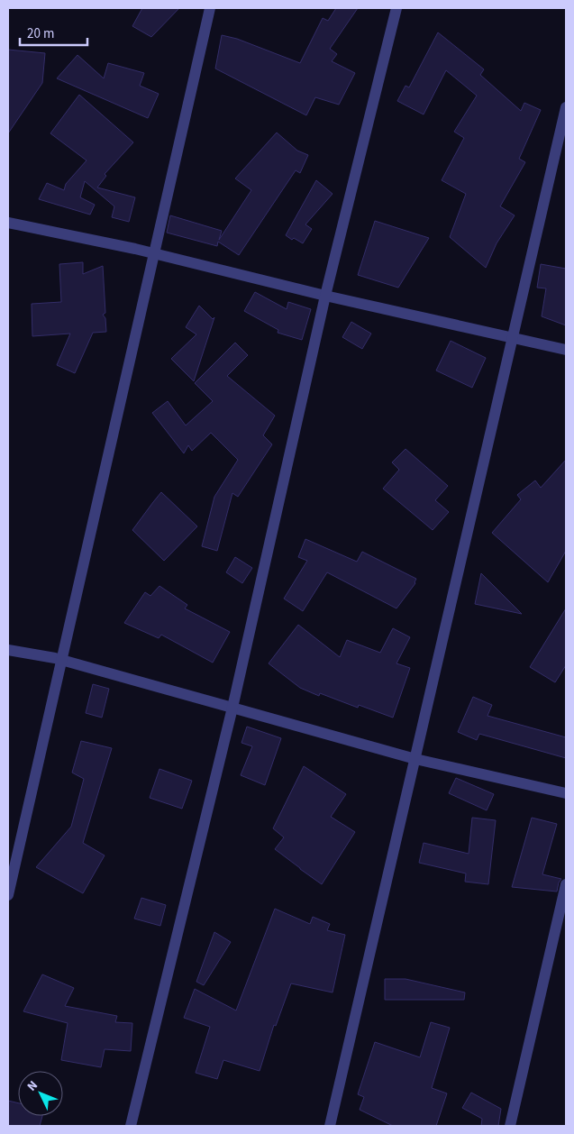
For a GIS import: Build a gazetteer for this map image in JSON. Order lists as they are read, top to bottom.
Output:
{
  "scale_bar": "20 m",
  "north": "top left"
}
